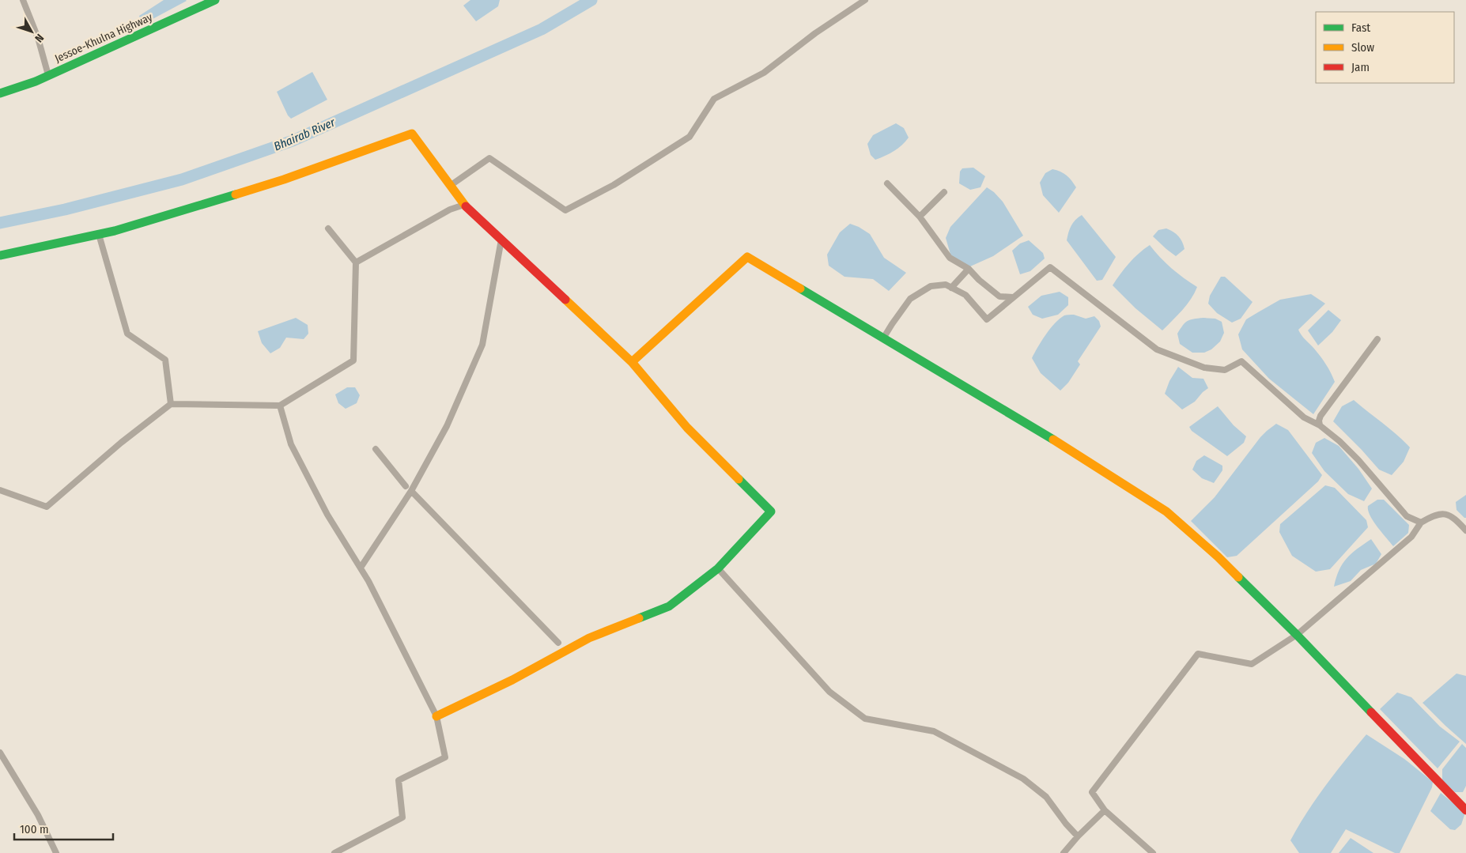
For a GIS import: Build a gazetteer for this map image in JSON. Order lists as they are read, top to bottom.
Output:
{
  "streets": {
    "main road": ["Jessoe-Khulna Highway"]
  },
  "water": ["Bhairab River"],
  "legend": ["Fast", "Slow", "Jam"],
  "scale_bar": "100 m",
  "north": "bottom right"
}
